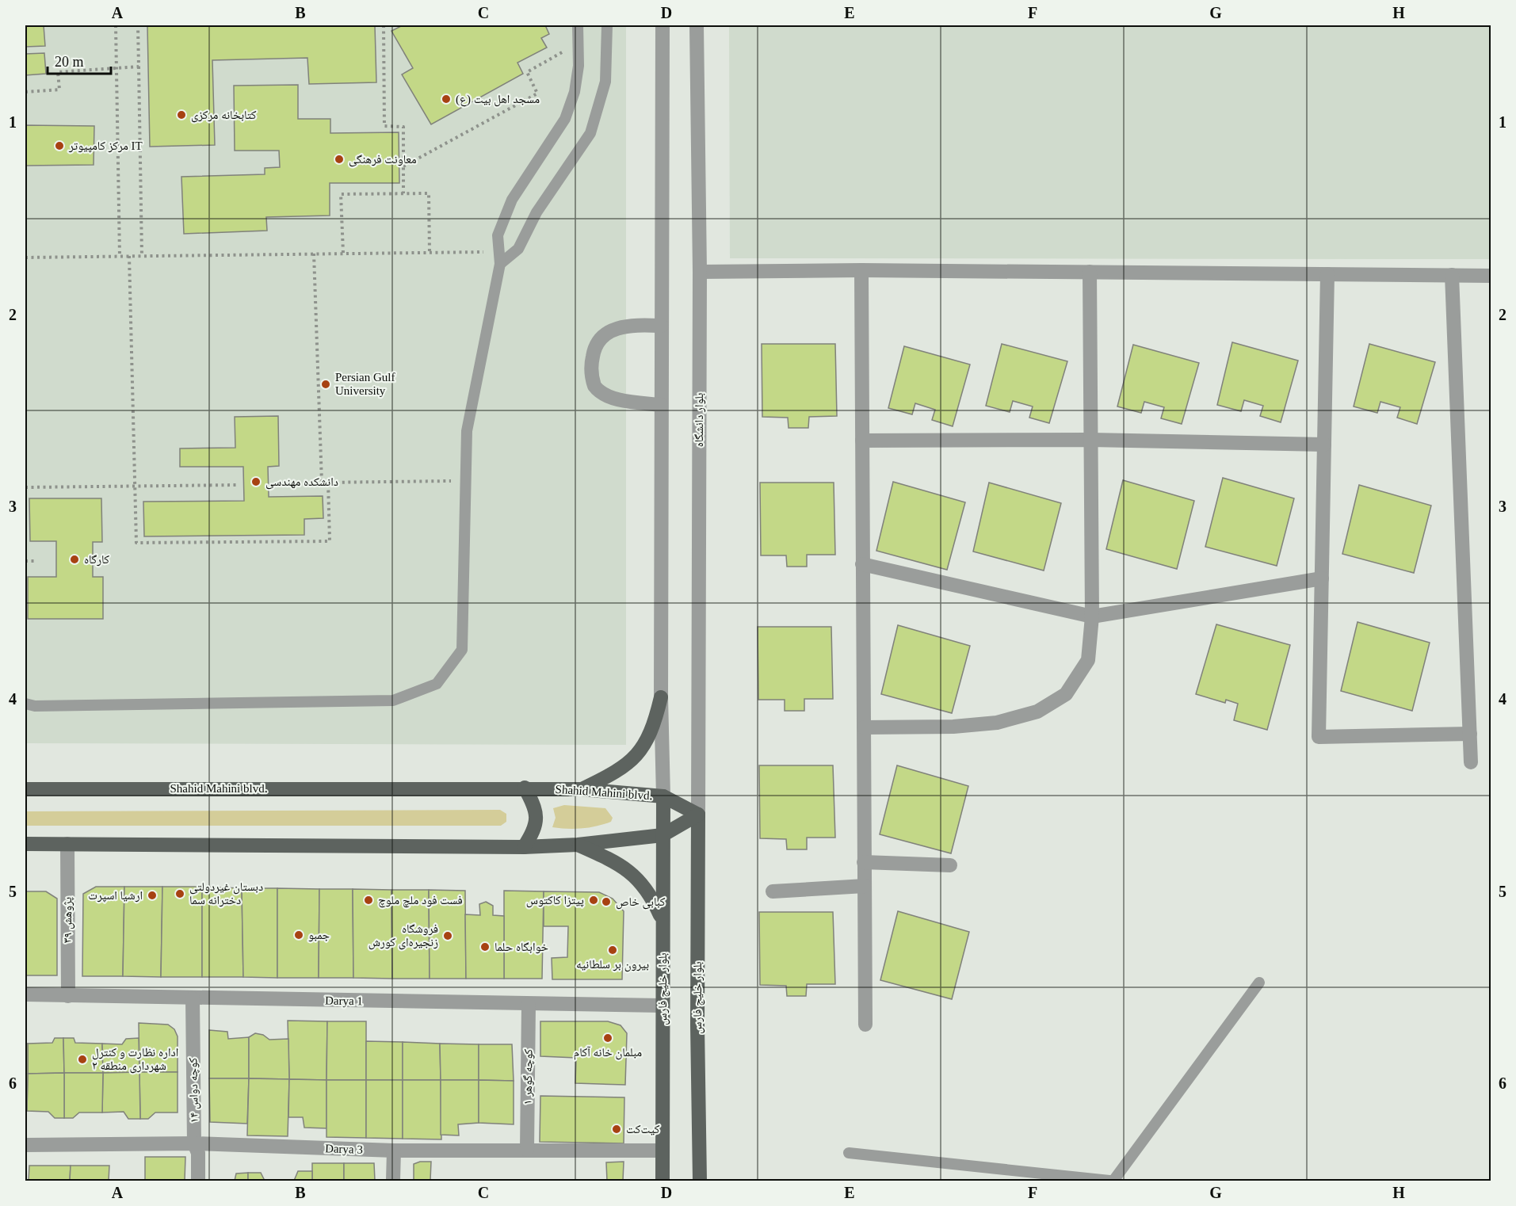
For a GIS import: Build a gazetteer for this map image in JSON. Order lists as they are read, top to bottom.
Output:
{
  "streets": {
    "main road": ["Shahid Mahini blvd.", "بلوار خلیج‌ فارس", "بلوار خلیج ‌فارس"],
    "street": [
      "بلوار دانشگاه",
      "پژوهش ۳۹",
      "Darya 1",
      "کوچه گوهر ۱",
      "کوچه دواس ۱۴",
      "Darya 3"
    ]
  },
  "crossings": [
    ["بلوار دانشگاه", "Shahid Mahini blvd."],
    ["بلوار دانشگاه", "بلوار خلیج ‌فارس"],
    ["Shahid Mahini blvd.", "بلوار خلیج‌ فارس"],
    ["Shahid Mahini blvd.", "بلوار خلیج ‌فارس"],
    ["پژوهش ۳۹", "Darya 1"],
    ["بلوار خلیج‌ فارس", "Darya 1"],
    ["بلوار خلیج‌ فارس", "Darya 3"],
    ["Darya 1", "کوچه گوهر ۱"],
    ["Darya 1", "کوچه دواس ۱۴"],
    ["کوچه گوهر ۱", "Darya 3"],
    ["کوچه دواس ۱۴", "Darya 3"]
  ],
  "places": [
    "مسجد اهل بیت (ع)",
    "کتابخانه مرکزی",
    "مرکز کامپیوتر IT",
    "معاونت فرهنگی",
    "Persian Gulf University",
    "دانشکده مهندسی",
    "کارگاه",
    "دبستان غیردولتی دخترانه سما",
    "ارشیا اسپرت",
    "فست فود ملچ ملوچ",
    "پیتزا کاکتوس",
    "کبابی خاص",
    "جمبو",
    "فروشگاه زنجیره‌ای کورش",
    "خوابگاه حلما",
    "بیرون بر سلطانیه",
    "مبلمان خانه آکام",
    "اداره‌ نظارت و کنترل شهرداری منطقه ۲",
    "کیت‌کت"
  ],
  "scale_bar": "20 m",
  "grid": {
    "columns": [
      "A",
      "B",
      "C",
      "D",
      "E",
      "F",
      "G",
      "H"
    ],
    "rows": [
      "1",
      "2",
      "3",
      "4",
      "5",
      "6"
    ]
  }
}
